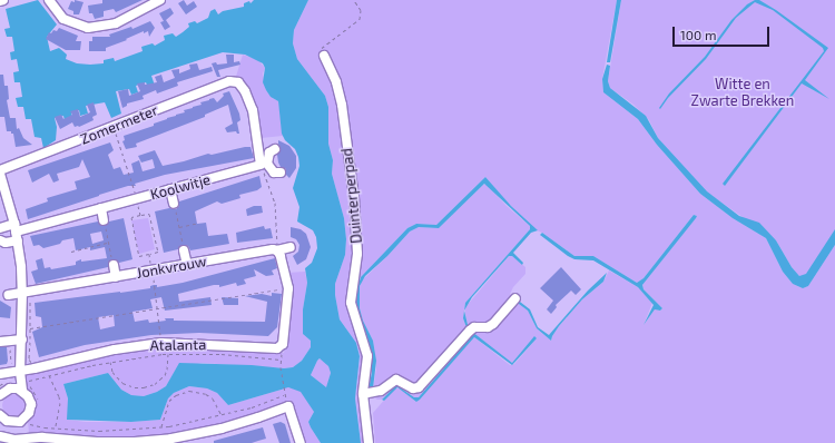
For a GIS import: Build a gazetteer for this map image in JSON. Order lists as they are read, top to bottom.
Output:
{
  "streets": {
    "street": [
      "Zomermeter",
      "Koolwitje",
      "Duinterperpad",
      "Jonkvrouw",
      "Atalanta"
    ]
  },
  "crossings": [
    ["Zomermeter", "Koolwitje"]
  ],
  "parks": ["Witte en Zwarte Brekken"],
  "scale_bar": "100 m"
}
